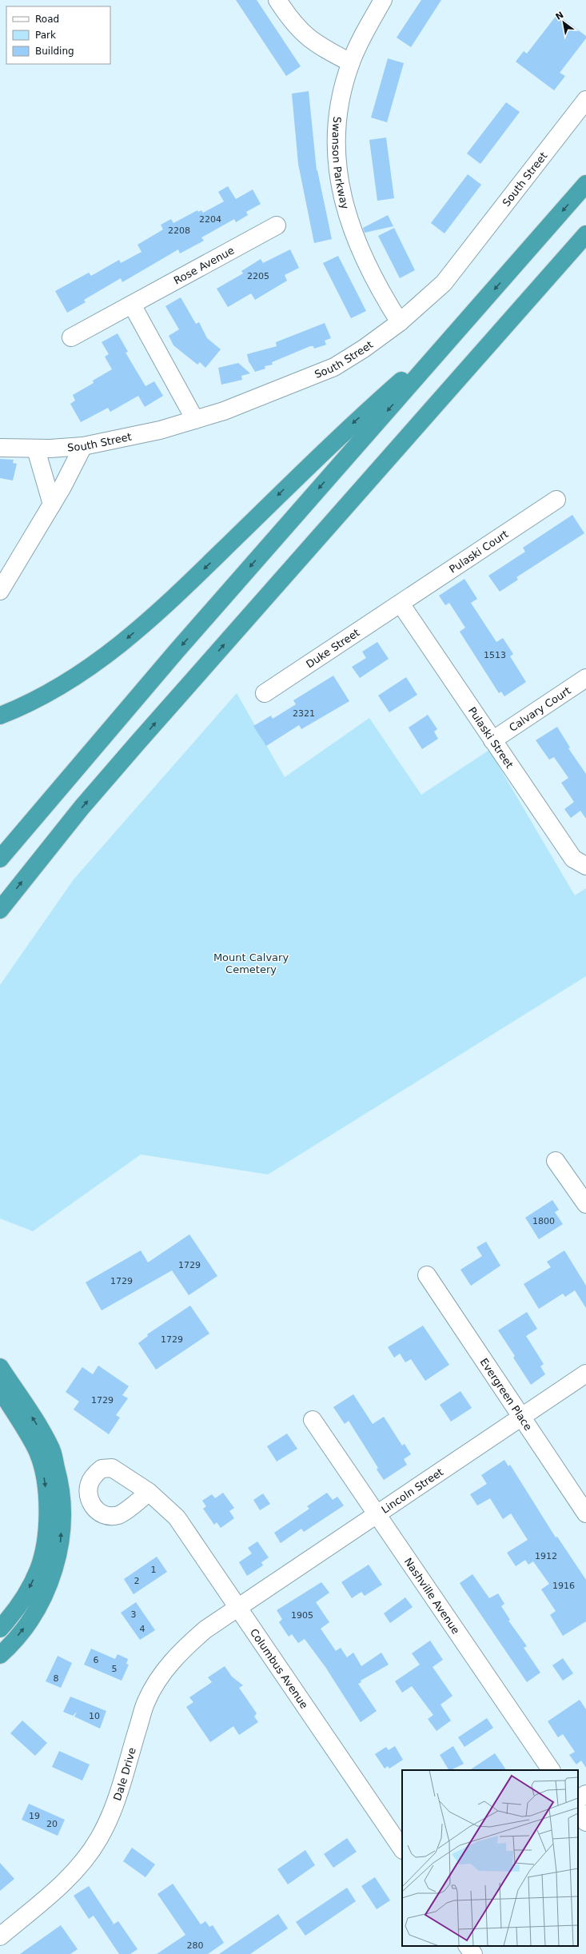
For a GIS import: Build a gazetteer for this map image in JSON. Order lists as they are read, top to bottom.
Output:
{
  "streets": {
    "street": [
      "Swanson Parkway",
      "South Street",
      "Rose Avenue",
      "Pulaski Court",
      "Duke Street",
      "Calvary Court",
      "Pulaski Street",
      "Evergreen Place",
      "Lincoln Street",
      "Nashville Avenue",
      "Columbus Avenue",
      "Dale Drive"
    ]
  },
  "crossings": [
    ["Swanson Parkway", "South Street"],
    ["Pulaski Court", "Duke Street"],
    ["Pulaski Court", "Pulaski Street"],
    ["Duke Street", "Pulaski Street"],
    ["Calvary Court", "Pulaski Street"],
    ["Evergreen Place", "Lincoln Street"],
    ["Lincoln Street", "Nashville Avenue"],
    ["Lincoln Street", "Columbus Avenue"],
    ["Lincoln Street", "Dale Drive"],
    ["Columbus Avenue", "Dale Drive"]
  ],
  "parks": ["Mount Calvary Cemetery"],
  "house_numbers": [
    "2204",
    "2208",
    "2205",
    "1513",
    "2321",
    "1800",
    "1729",
    "1729",
    "1729",
    "1729",
    "1912",
    "1",
    "2",
    "1916",
    "3",
    "1905",
    "4",
    "6",
    "5",
    "8",
    "10",
    "19",
    "20",
    "280"
  ],
  "legend": ["Road", "Park", "Building"],
  "north": "top left"
}
